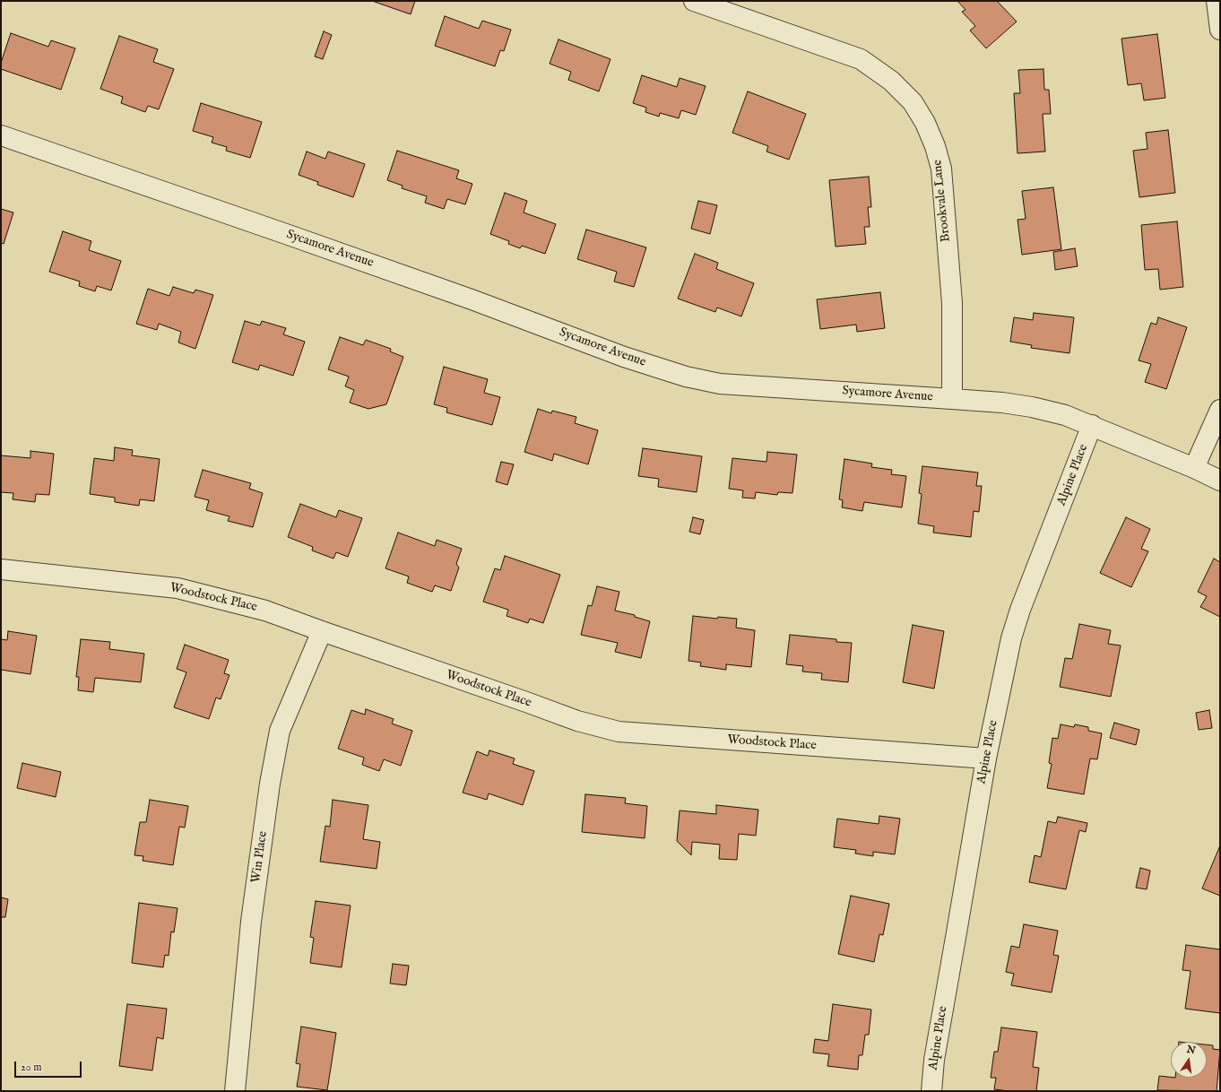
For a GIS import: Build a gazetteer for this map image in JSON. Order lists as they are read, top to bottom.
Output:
{
  "streets": {
    "street": [
      "Brookvale Lane",
      "Sycamore Avenue",
      "Alpine Place",
      "Woodstock Place",
      "Win Place"
    ]
  },
  "crossings": [
    ["Brookvale Lane", "Sycamore Avenue"],
    ["Sycamore Avenue", "Alpine Place"],
    ["Alpine Place", "Woodstock Place"],
    ["Woodstock Place", "Win Place"]
  ],
  "scale_bar": "20 m",
  "north": "top"
}
